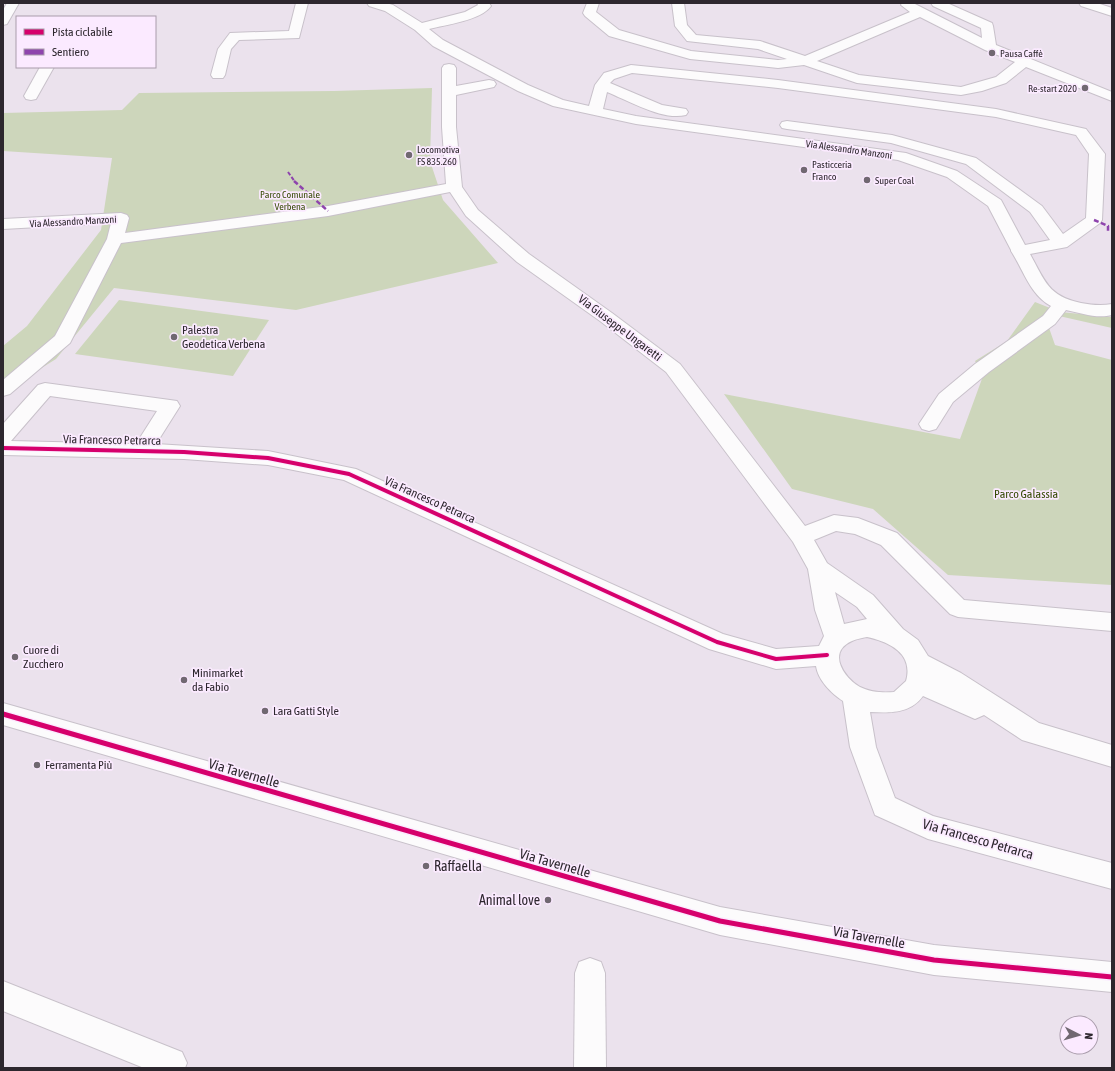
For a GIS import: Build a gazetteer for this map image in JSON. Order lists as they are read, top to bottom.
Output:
{
  "streets": {
    "street": [
      "Via Alessandro Manzoni",
      "Via Giuseppe Ungaretti",
      "Via Francesco Petrarca",
      "Via Tavernelle"
    ]
  },
  "crossings": [
    ["Via Giuseppe Ungaretti", "Via Francesco Petrarca"]
  ],
  "parks": ["Parco Comunale Verbena", "Parco Galassia"],
  "places": [
    "Pausa Caffè",
    "Re-start 2020",
    "Locomotiva FS 835.260",
    "Pasticceria Franco",
    "Super Coal",
    "Palestra Geodetica Verbena",
    "Cuore di Zucchero",
    "Minimarket da Fabio",
    "Lara Gatti Style",
    "Ferramenta Più",
    "Raffaella",
    "Animal love"
  ],
  "legend": ["Pista ciclabile", "Sentiero"],
  "north": "right"
}
